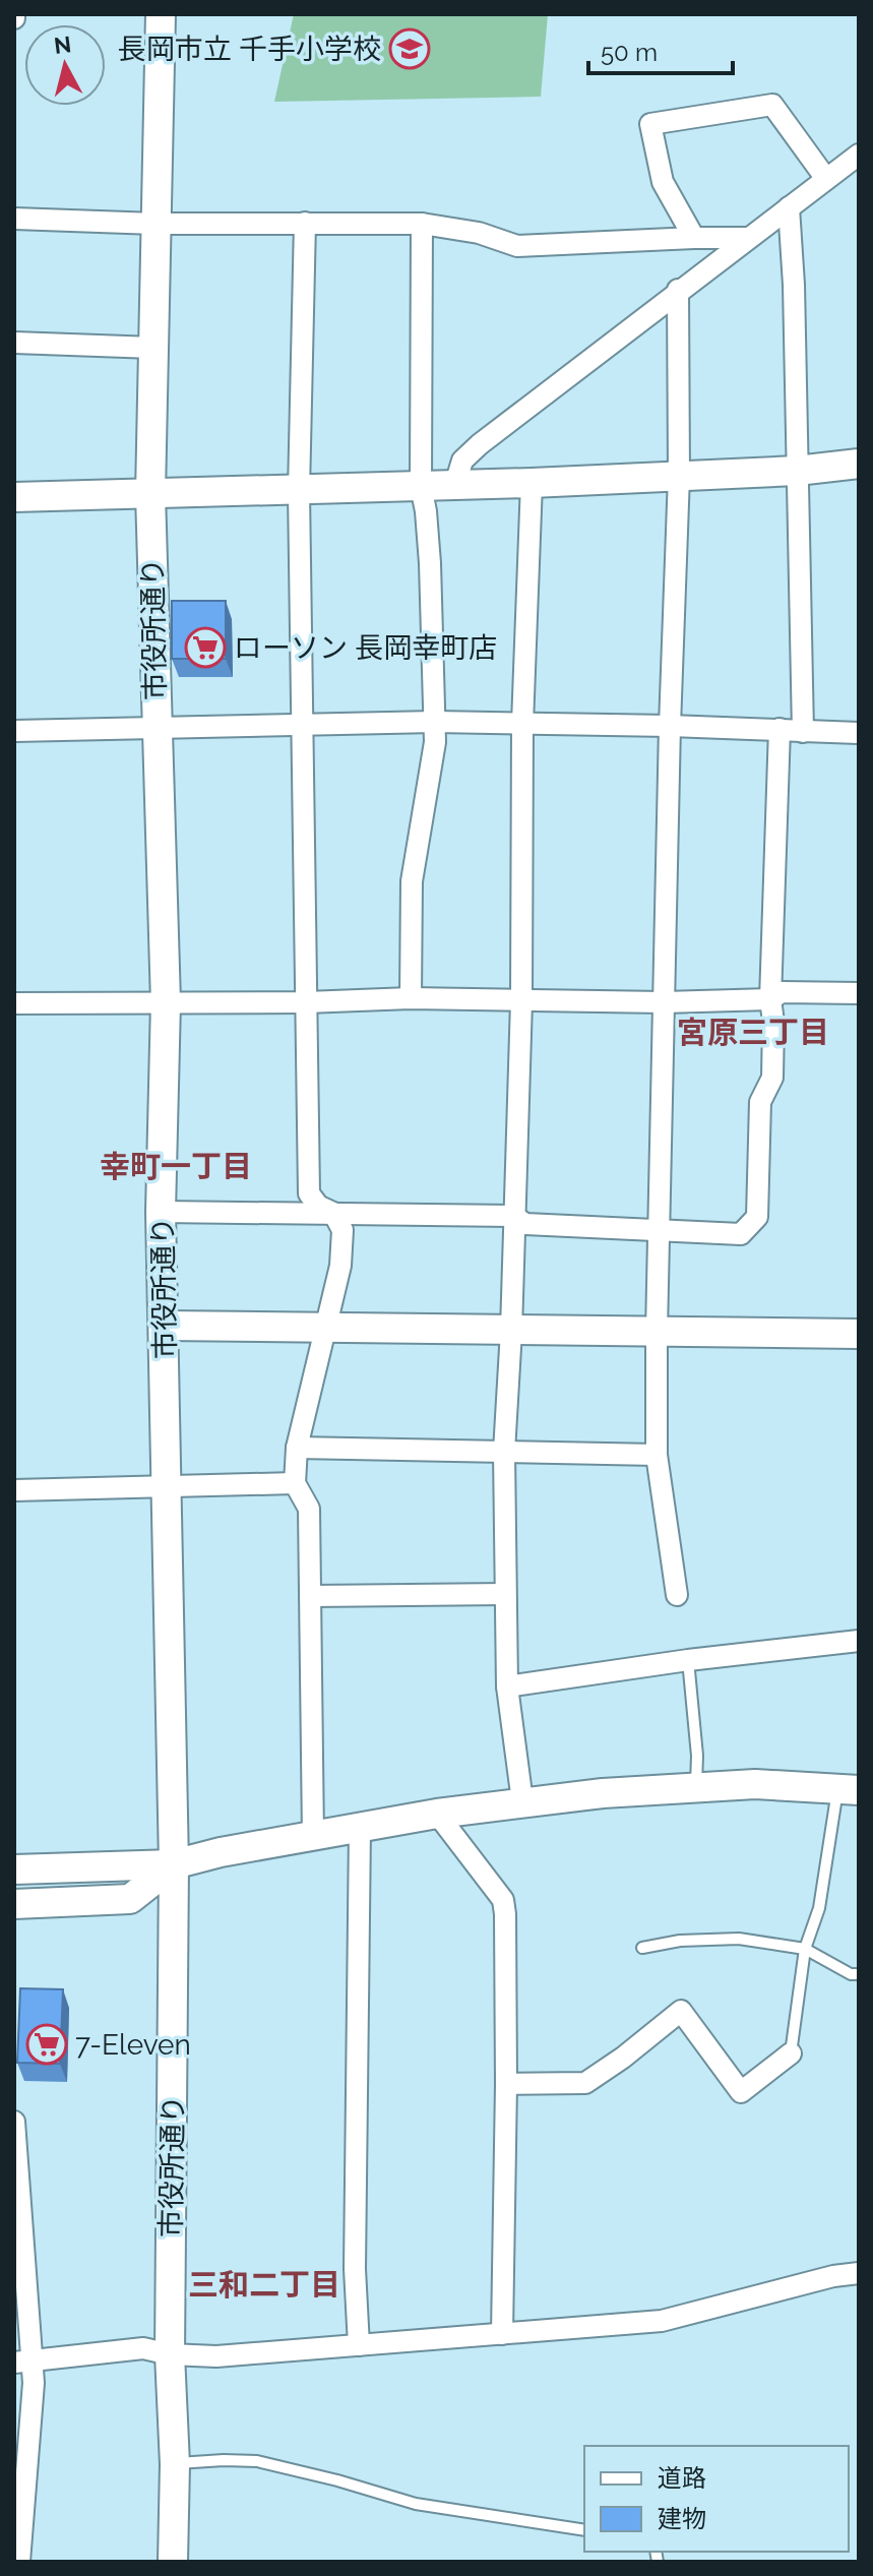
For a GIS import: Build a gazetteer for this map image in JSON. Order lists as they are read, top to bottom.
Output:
{
  "streets": {
    "street": ["市役所通り"]
  },
  "districts": ["宮原三丁目", "幸町一丁目", "三和二丁目"],
  "places": {
    "school or university": ["長岡市立 千手小学校"],
    "supermarket": ["ローソン 長岡幸町店", "7-Eleven"]
  },
  "legend": ["道路", "建物"],
  "scale_bar": "50 m",
  "north": "top"
}
